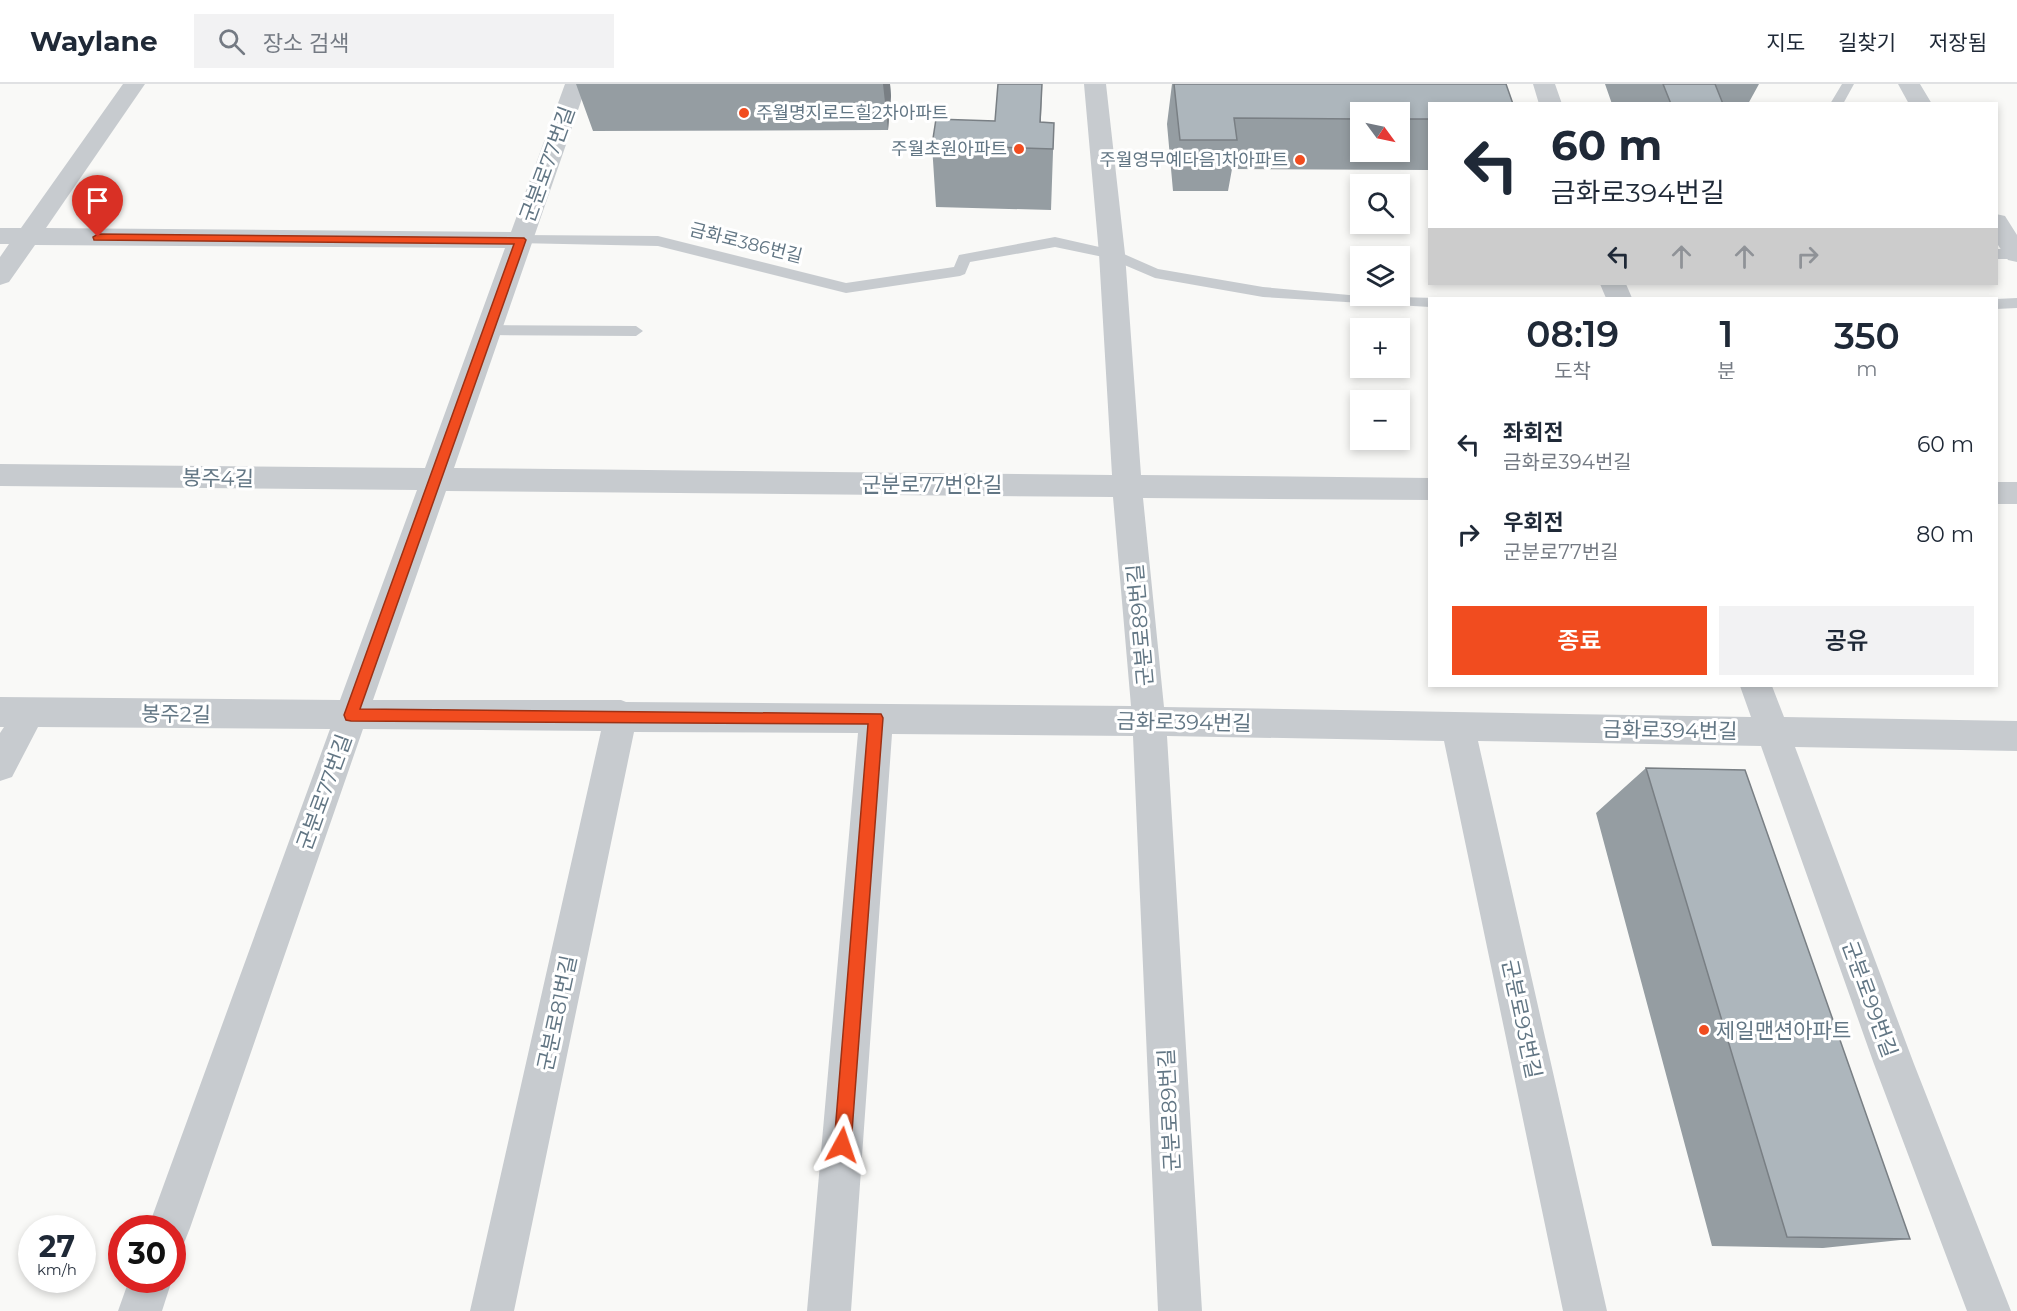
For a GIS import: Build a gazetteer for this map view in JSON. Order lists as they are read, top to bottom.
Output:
{
  "streets": {
    "street": [
      "군분로77번길",
      "봉주4길",
      "군분로77번안길",
      "군분로89번길",
      "봉주2길",
      "금화로394번길",
      "군분로99번길",
      "군분로81번길",
      "군분로93번길"
    ],
    "lane": ["금화로386번길"]
  },
  "crossings": [
    ["군분로77번길", "금화로386번길"],
    ["군분로77번길", "봉주4길"],
    ["군분로77번길", "군분로77번안길"],
    ["군분로77번길", "봉주2길"],
    ["군분로77번길", "금화로394번길"],
    ["금화로386번길", "군분로89번길"],
    ["봉주4길", "군분로77번안길"],
    ["군분로77번안길", "군분로89번길"],
    ["군분로89번길", "금화로394번길"],
    ["봉주2길", "금화로394번길"],
    ["금화로394번길", "군분로99번길"],
    ["금화로394번길", "군분로81번길"],
    ["금화로394번길", "군분로93번길"]
  ],
  "places": [
    "주월명지로드힐2차아파트",
    "주월초원아파트",
    "주월영무예다음1차아파트",
    "제일맨션아파트"
  ],
  "north": "bottom right",
  "page": {
    "header": "Waylane",
    "search": "장소 검색",
    "nav": ["지도", "길찾기", "저장됨"],
    "map_buttons": ["+", "−"],
    "turn": ["60 m", "금화로394번길"],
    "eta": [
      "08:19",
      "도착",
      "1",
      "분",
      "350",
      "m"
    ],
    "list": [
      {
        "name": "좌회전",
        "note": "금화로394번길",
        "value": "60 m"
      },
      {
        "name": "우회전",
        "note": "군분로77번길",
        "value": "80 m"
      }
    ],
    "buttons": ["종료", "공유"],
    "speed": "27 km/h",
    "limit": "30"
  }
}
